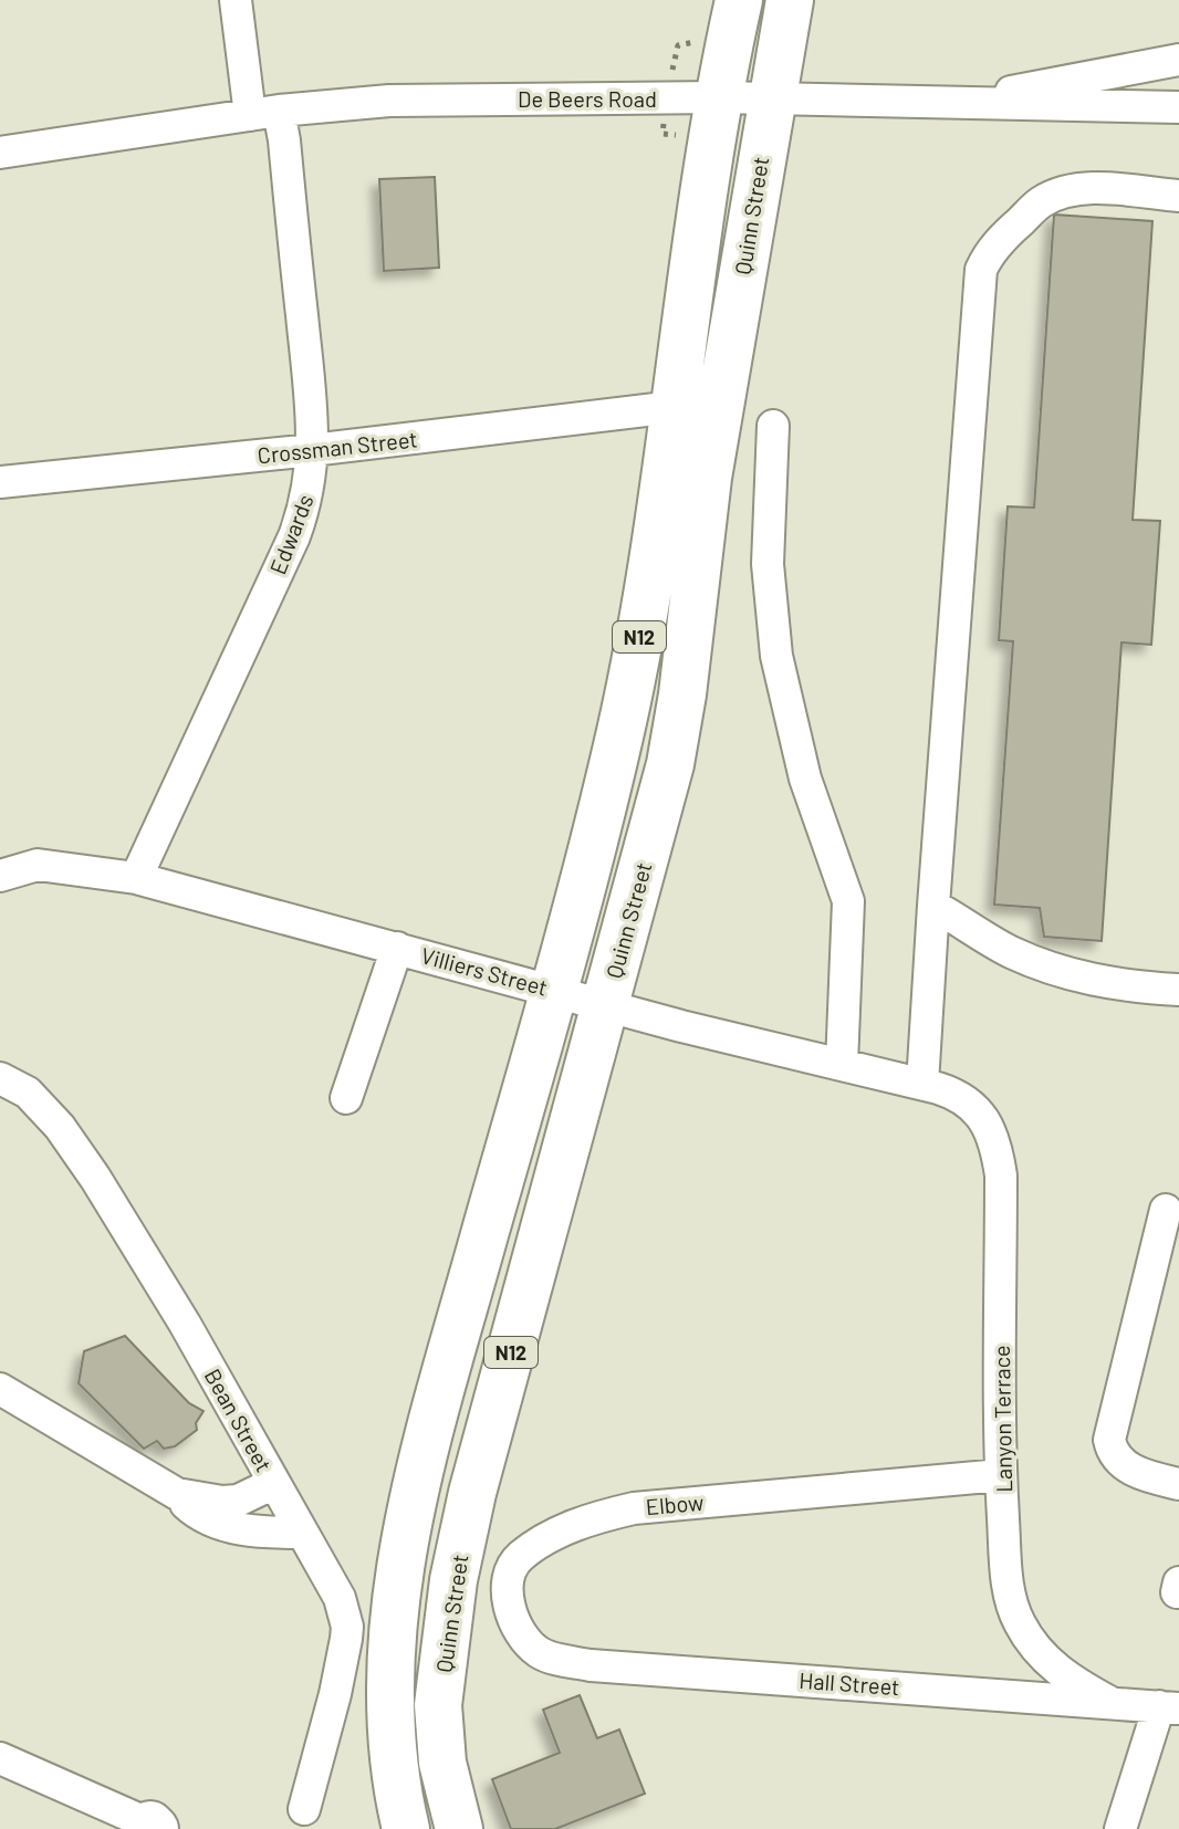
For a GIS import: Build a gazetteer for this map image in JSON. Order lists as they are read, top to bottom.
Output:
{
  "streets": {
    "highway": ["Quinn Street", "N12"],
    "street": [
      "De Beers Road",
      "Crossman Street",
      "Edwards",
      "Villiers Street",
      "Lanyon Terrace",
      "Bean Street",
      "Elbow",
      "Hall Street"
    ]
  },
  "crossings": [
    ["De Beers Road", "Quinn Street"],
    ["De Beers Road", "Edwards"],
    ["De Beers Road", "N12"],
    ["Quinn Street", "Villiers Street"],
    ["Crossman Street", "Edwards"],
    ["Crossman Street", "N12"],
    ["Edwards", "Villiers Street"],
    ["N12", "Villiers Street"],
    ["Villiers Street", "Lanyon Terrace"],
    ["Lanyon Terrace", "Elbow"],
    ["Lanyon Terrace", "Hall Street"],
    ["Elbow", "Hall Street"]
  ]
}
